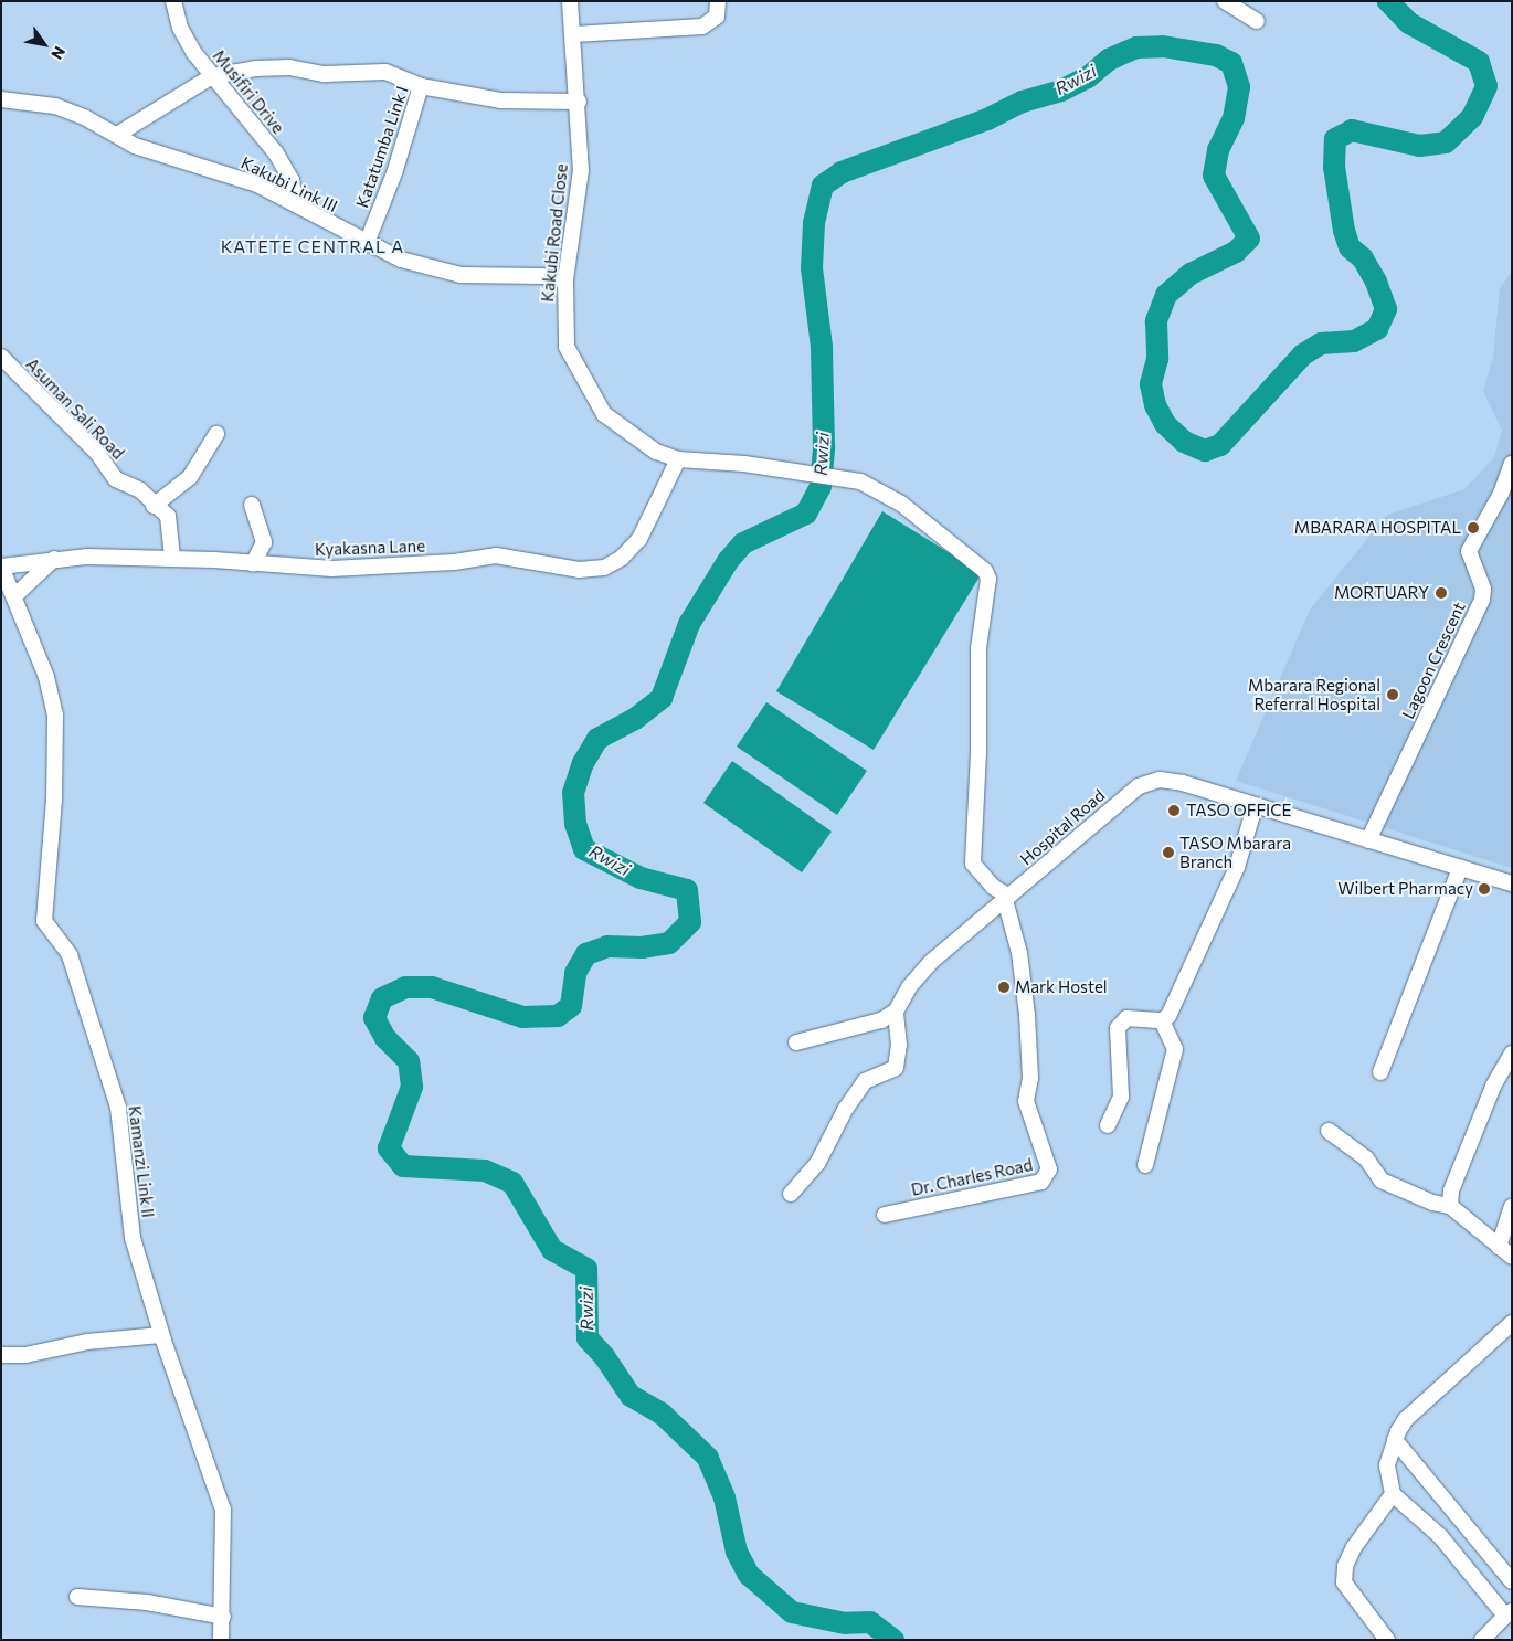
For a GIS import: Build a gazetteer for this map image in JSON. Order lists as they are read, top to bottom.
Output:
{
  "streets": {
    "street": [
      "Musifiri Drive",
      "Katatumba Link I",
      "Kakubi Link III",
      "Kakubi Road Close",
      "Asuman Sali Road",
      "Kyakasna Lane",
      "Lagoon Crescent",
      "Hospital Road",
      "Kamanzi Link II",
      "Dr. Charles Road"
    ]
  },
  "crossings": [
    ["Musifiri Drive", "Kakubi Link III"],
    ["Katatumba Link I", "Kakubi Link III"],
    ["Katatumba Link I", "Kakubi Road Close"],
    ["Kakubi Link III", "Kakubi Road Close"],
    ["Kakubi Road Close", "Kyakasna Lane"],
    ["Kakubi Road Close", "Hospital Road"],
    ["Kakubi Road Close", "Dr. Charles Road"],
    ["Asuman Sali Road", "Kyakasna Lane"],
    ["Kyakasna Lane", "Kamanzi Link II"],
    ["Lagoon Crescent", "Hospital Road"],
    ["Hospital Road", "Dr. Charles Road"]
  ],
  "districts": ["KATETE CENTRAL A"],
  "water": ["Rwizi"],
  "places": [
    "MBARARA HOSPITAL",
    "MORTUARY",
    "Mbarara Regional Referral Hospital",
    "TASO OFFICE",
    "TASO Mbarara Branch",
    "Wilbert Pharmacy",
    "Mark Hostel"
  ],
  "north": "bottom right"
}
